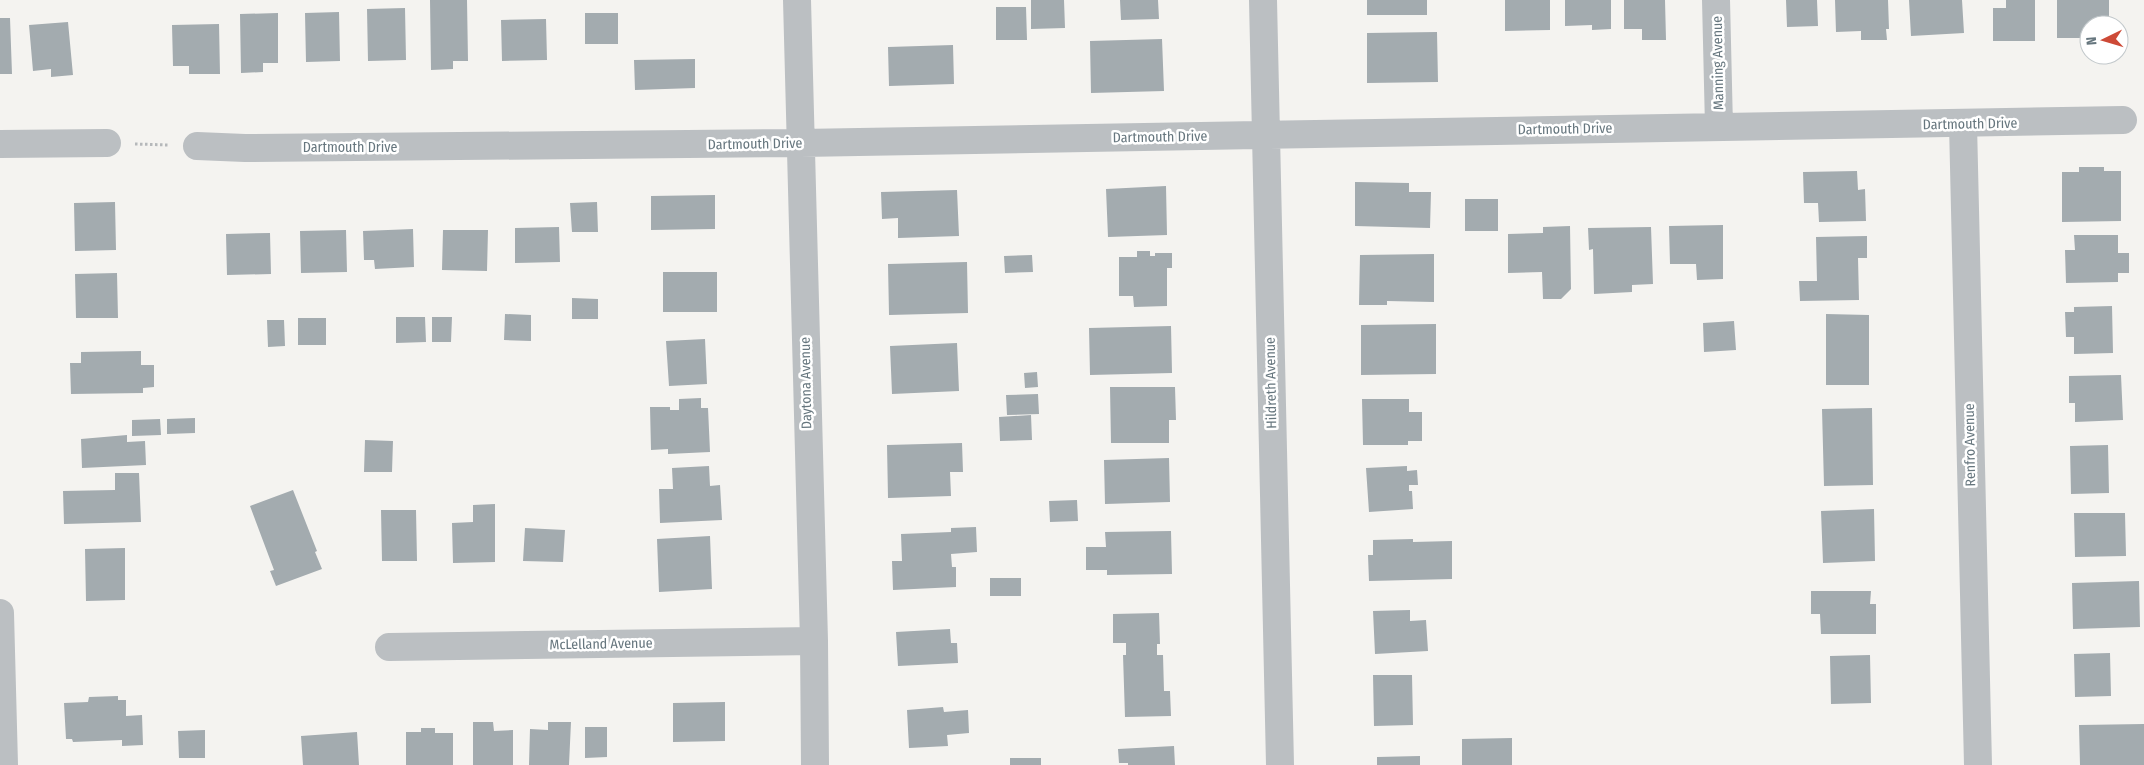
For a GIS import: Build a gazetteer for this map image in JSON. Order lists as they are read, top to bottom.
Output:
{
  "streets": {
    "street": [
      "Manning Avenue",
      "Dartmouth Drive",
      "Daytona Avenue",
      "Hildreth Avenue",
      "Renfro Avenue",
      "McLelland Avenue"
    ]
  },
  "crossings": [
    ["Manning Avenue", "Dartmouth Drive"],
    ["Dartmouth Drive", "Daytona Avenue"],
    ["Dartmouth Drive", "Hildreth Avenue"],
    ["Dartmouth Drive", "Renfro Avenue"],
    ["Daytona Avenue", "McLelland Avenue"]
  ],
  "north": "left"
}
